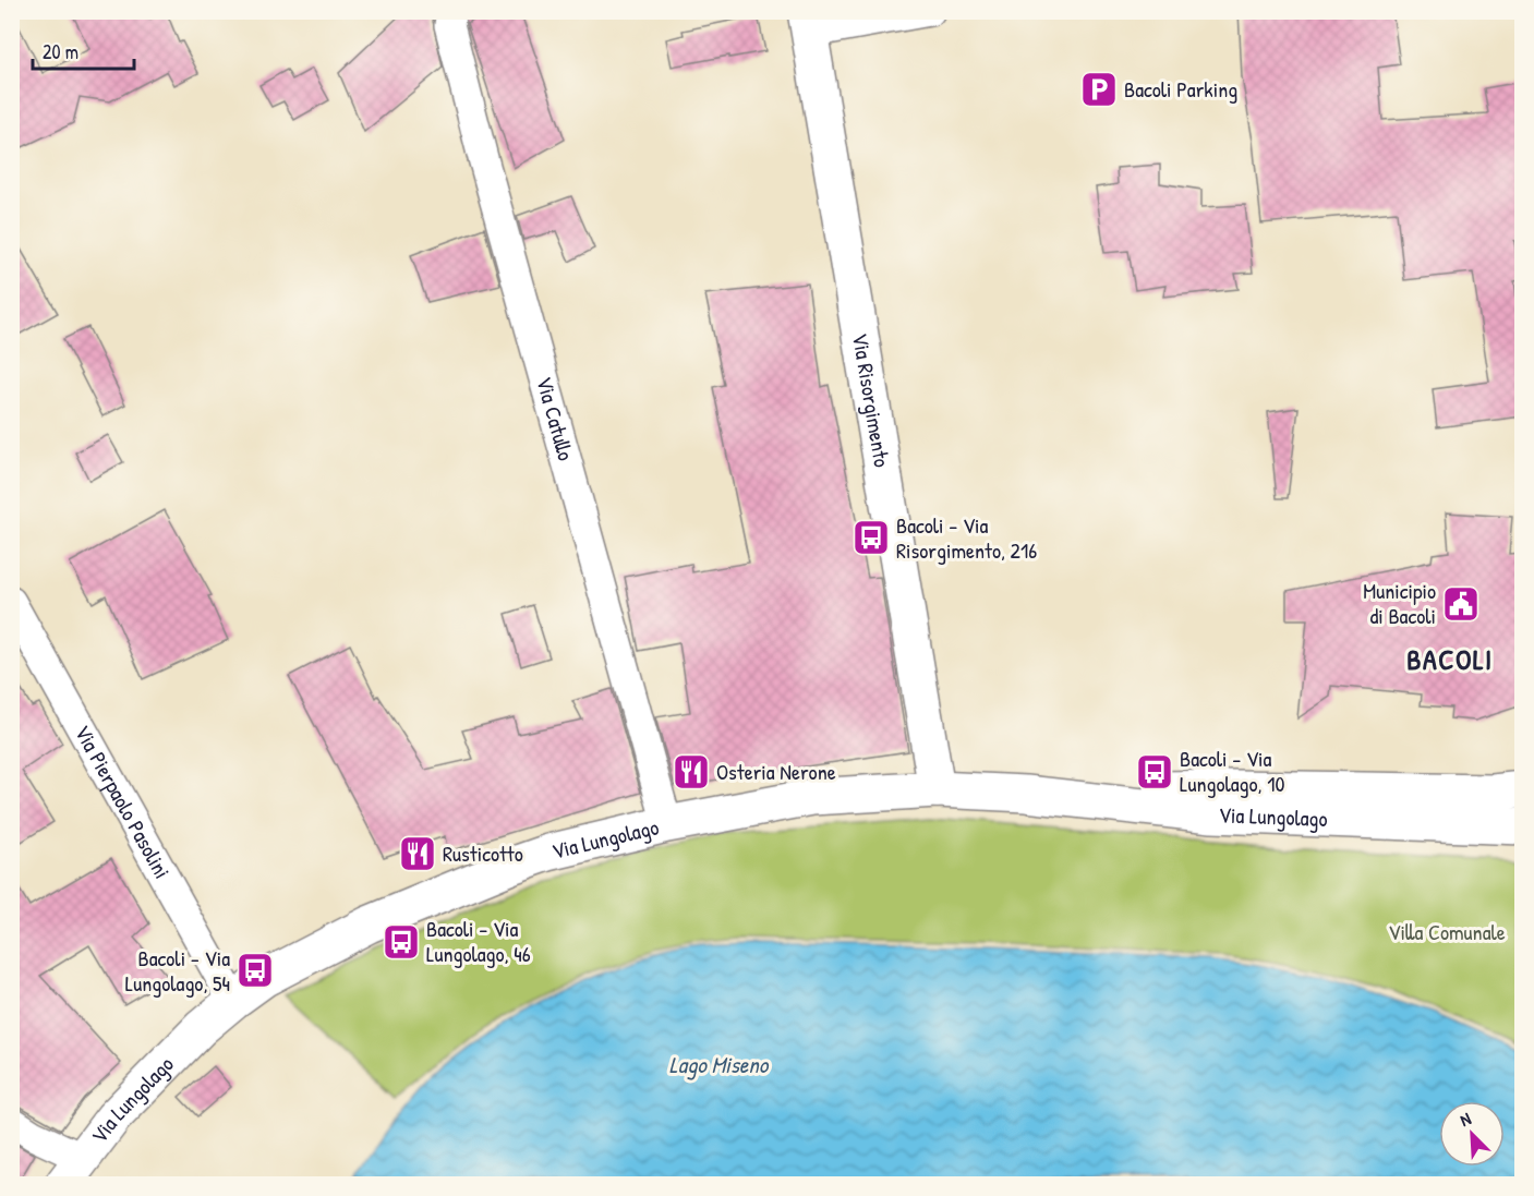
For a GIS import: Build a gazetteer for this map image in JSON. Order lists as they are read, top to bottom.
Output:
{
  "streets": {
    "main road": ["Via Risorgimento", "Via Lungolago"],
    "street": ["Via Catullo", "Via Pierpaolo Pasolini"]
  },
  "crossings": [
    ["Via Risorgimento", "Via Lungolago"],
    ["Via Catullo", "Via Lungolago"],
    ["Via Pierpaolo Pasolini", "Via Lungolago"]
  ],
  "districts": ["BACOLI"],
  "water": ["Lago Miseno"],
  "parks": ["Villa Comunale"],
  "places": {
    "parking": ["Bacoli Parking"],
    "bus stop": [
      "Bacoli - Via Risorgimento, 216",
      "Bacoli - Via Lungolago, 10",
      "Bacoli - Via Lungolago, 46",
      "Bacoli - Via Lungolago, 54"
    ],
    "public building": ["Municipio di Bacoli"],
    "restaurant": ["Osteria Nerone", "Rusticotto"]
  },
  "scale_bar": "20 m",
  "north": "top left"
}
